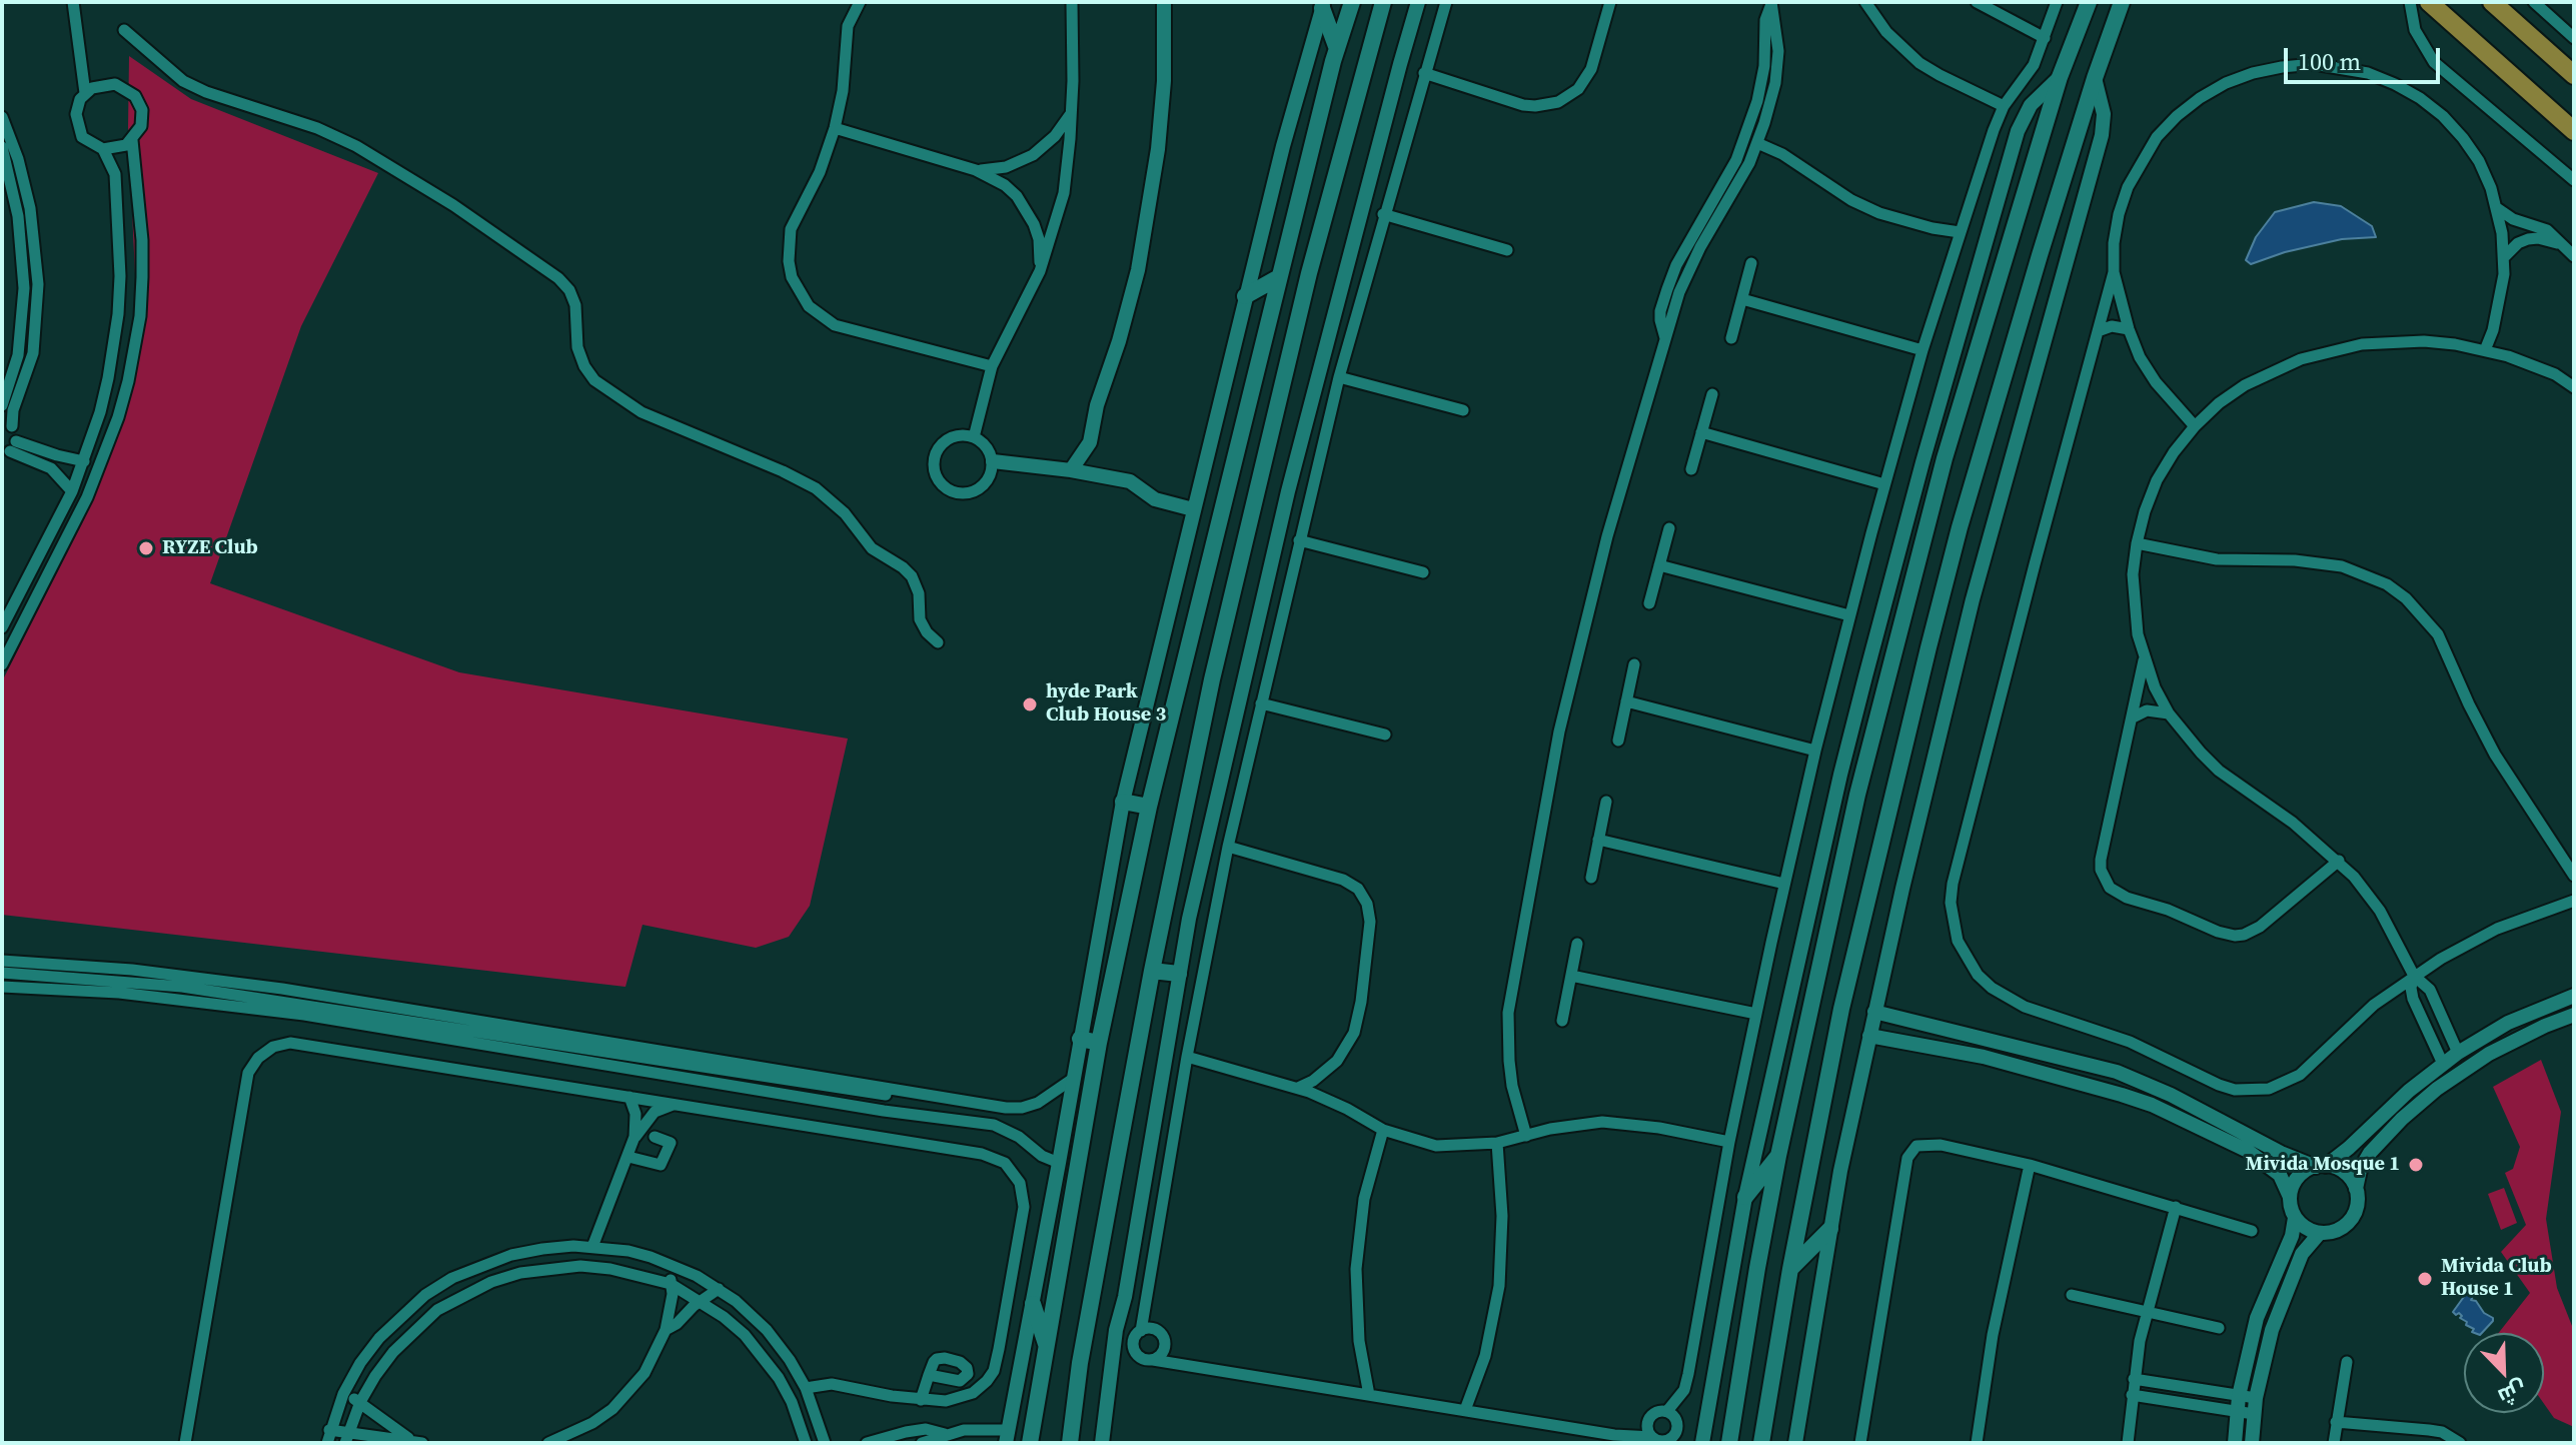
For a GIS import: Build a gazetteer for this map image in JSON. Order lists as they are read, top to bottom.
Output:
{
  "places": [
    "RYZE Club",
    "hyde Park Club House 3",
    "Mivida Mosque 1",
    "Mivida Club House 1"
  ],
  "scale_bar": "100 m",
  "north": "bottom right"
}
